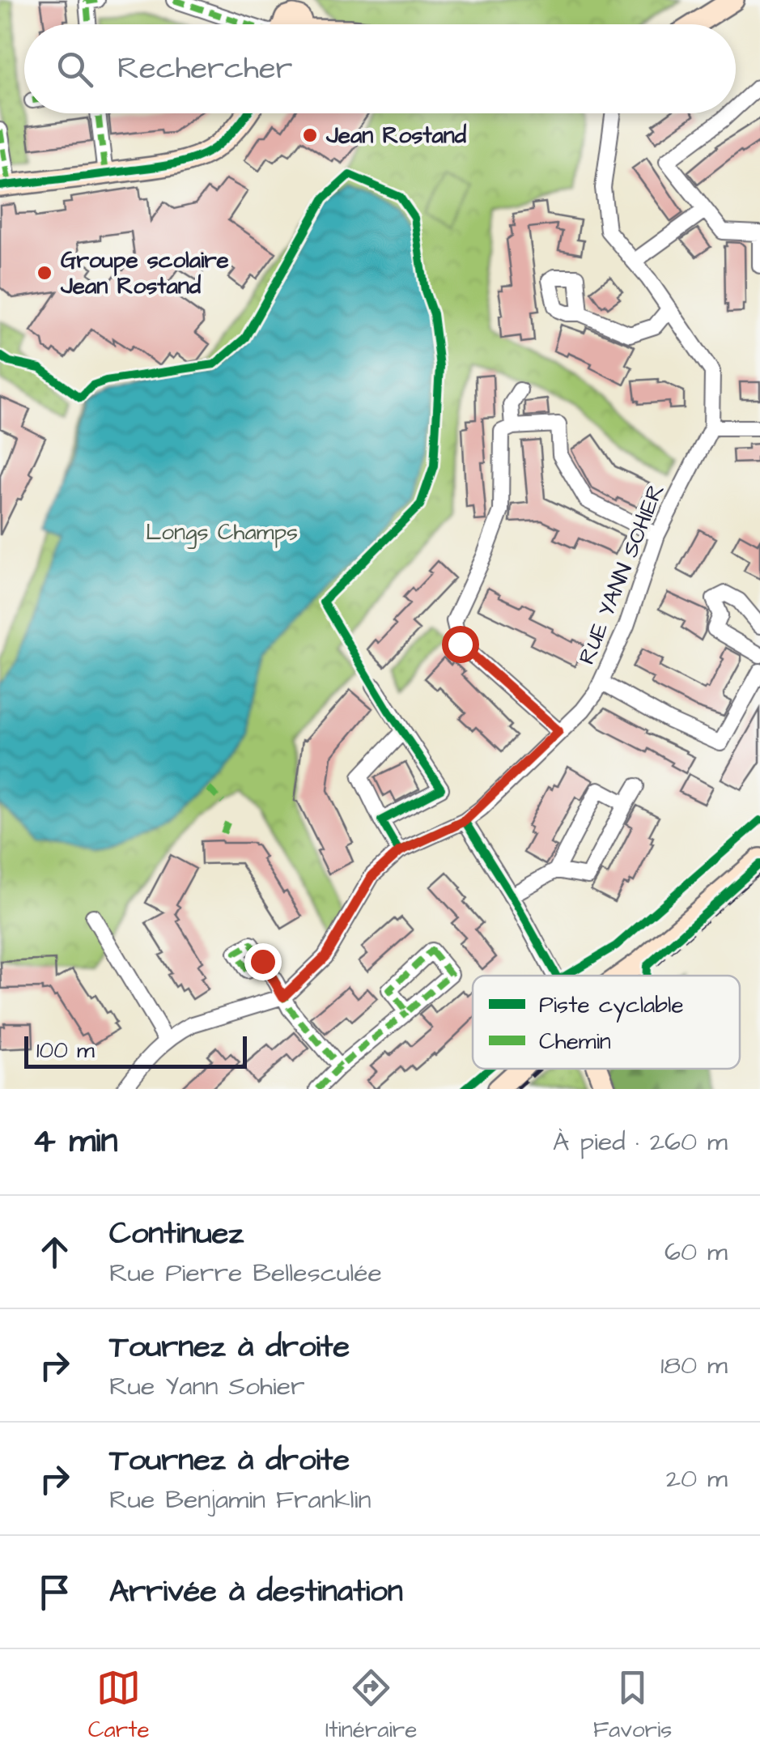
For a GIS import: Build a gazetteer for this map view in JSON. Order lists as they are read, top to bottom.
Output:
{
  "streets": {
    "street": ["RUE YANN SOHIER"]
  },
  "parks": ["Longs Champs"],
  "places": ["Jean Rostand", "Groupe scolaire Jean Rostand"],
  "legend": ["Piste cyclable", "Chemin"],
  "scale_bar": "100 m",
  "page": {
    "search": "Rechercher",
    "scale": "100 m",
    "heading": ["4 min", "À pied · 260 m"],
    "list": [
      ["Continuez", "Rue Pierre Bellesculée", "60 m"],
      ["Tournez à droite", "Rue Yann Sohier", "180 m"],
      ["Tournez à droite", "Rue Benjamin Franklin", "20 m"],
      "Arrivée à destination"
    ],
    "nav": ["Carte", "Itinéraire", "Favoris"]
  }
}
